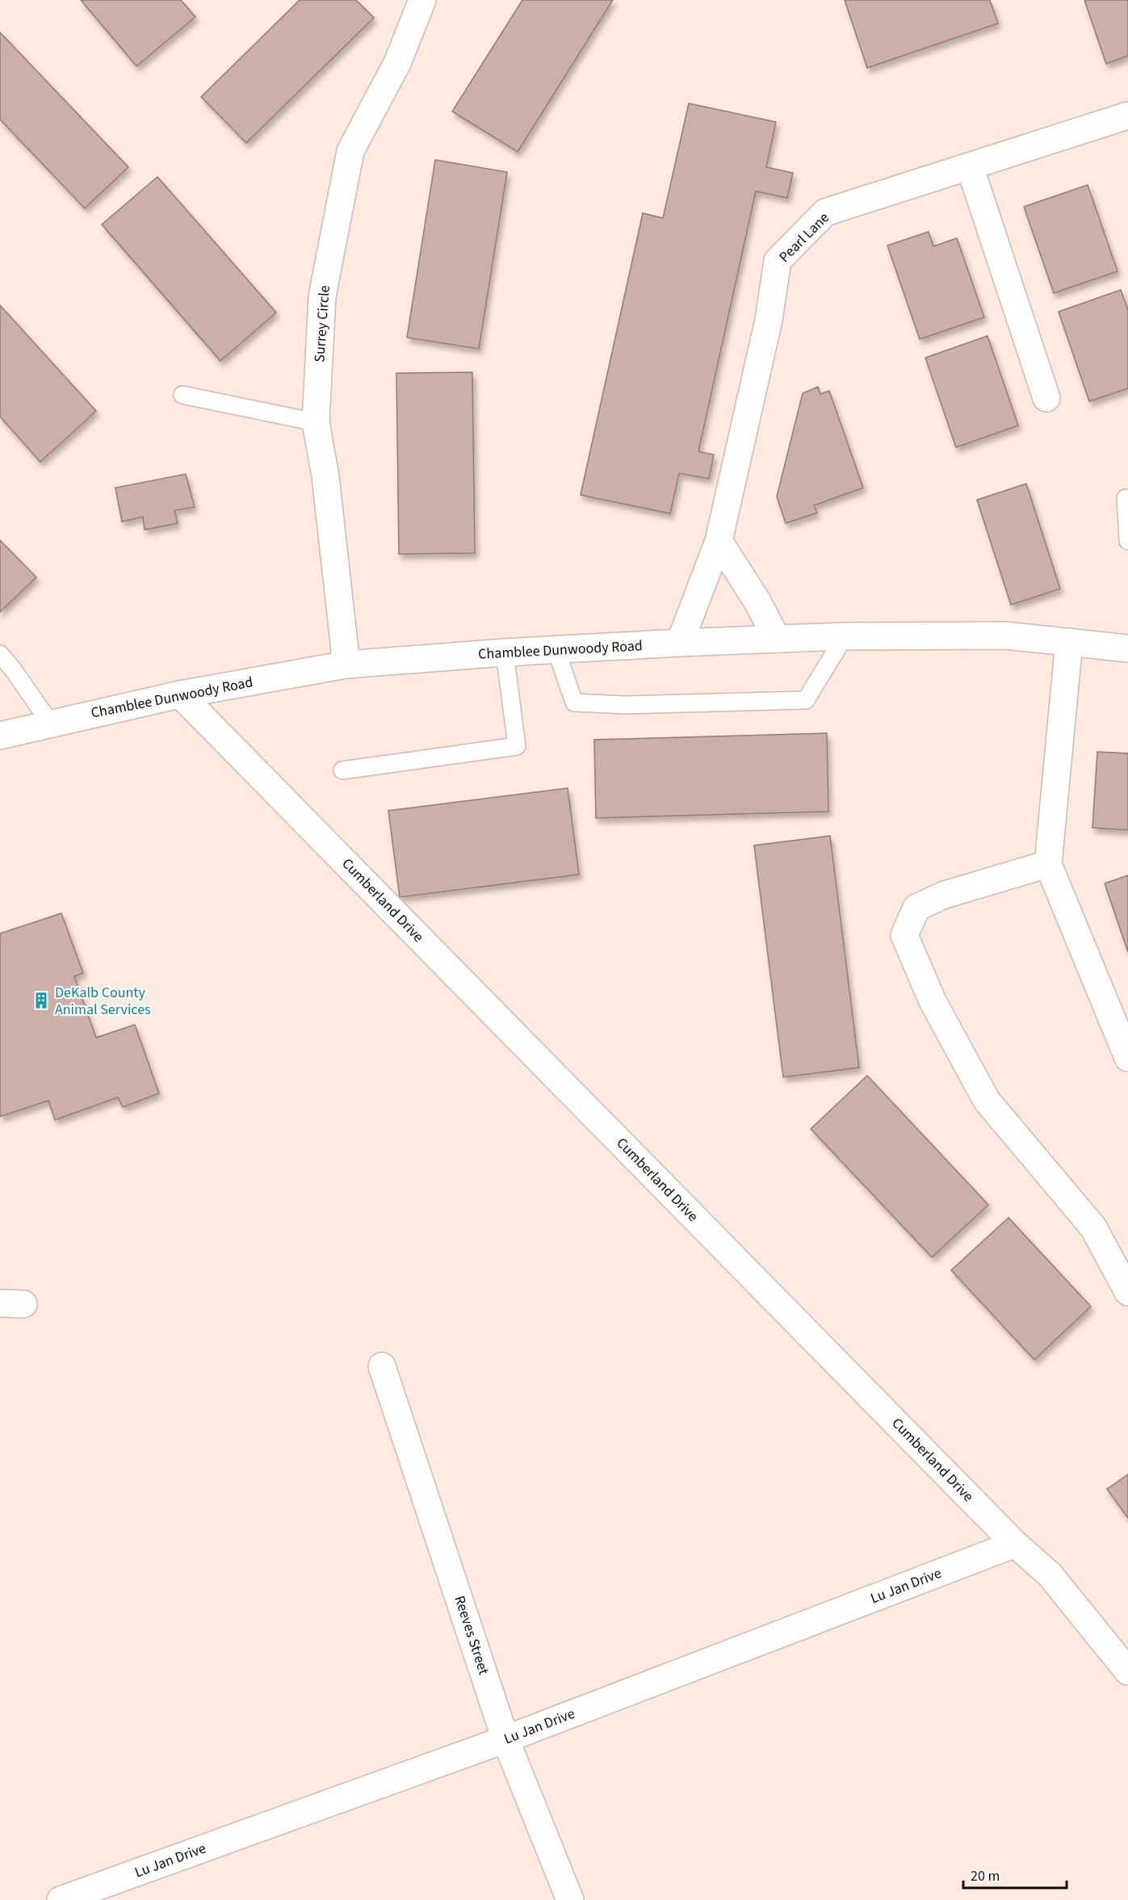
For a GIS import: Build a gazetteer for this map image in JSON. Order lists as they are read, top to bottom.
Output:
{
  "streets": {
    "street": [
      "Pearl Lane",
      "Surrey Circle",
      "Chamblee Dunwoody Road",
      "Cumberland Drive",
      "Lu Jan Drive",
      "Reeves Street"
    ]
  },
  "crossings": [
    ["Pearl Lane", "Chamblee Dunwoody Road"],
    ["Surrey Circle", "Chamblee Dunwoody Road"],
    ["Chamblee Dunwoody Road", "Cumberland Drive"],
    ["Cumberland Drive", "Lu Jan Drive"],
    ["Lu Jan Drive", "Reeves Street"]
  ],
  "places": {
    "building": ["DeKalb County Animal Services"]
  },
  "scale_bar": "20 m"
}
